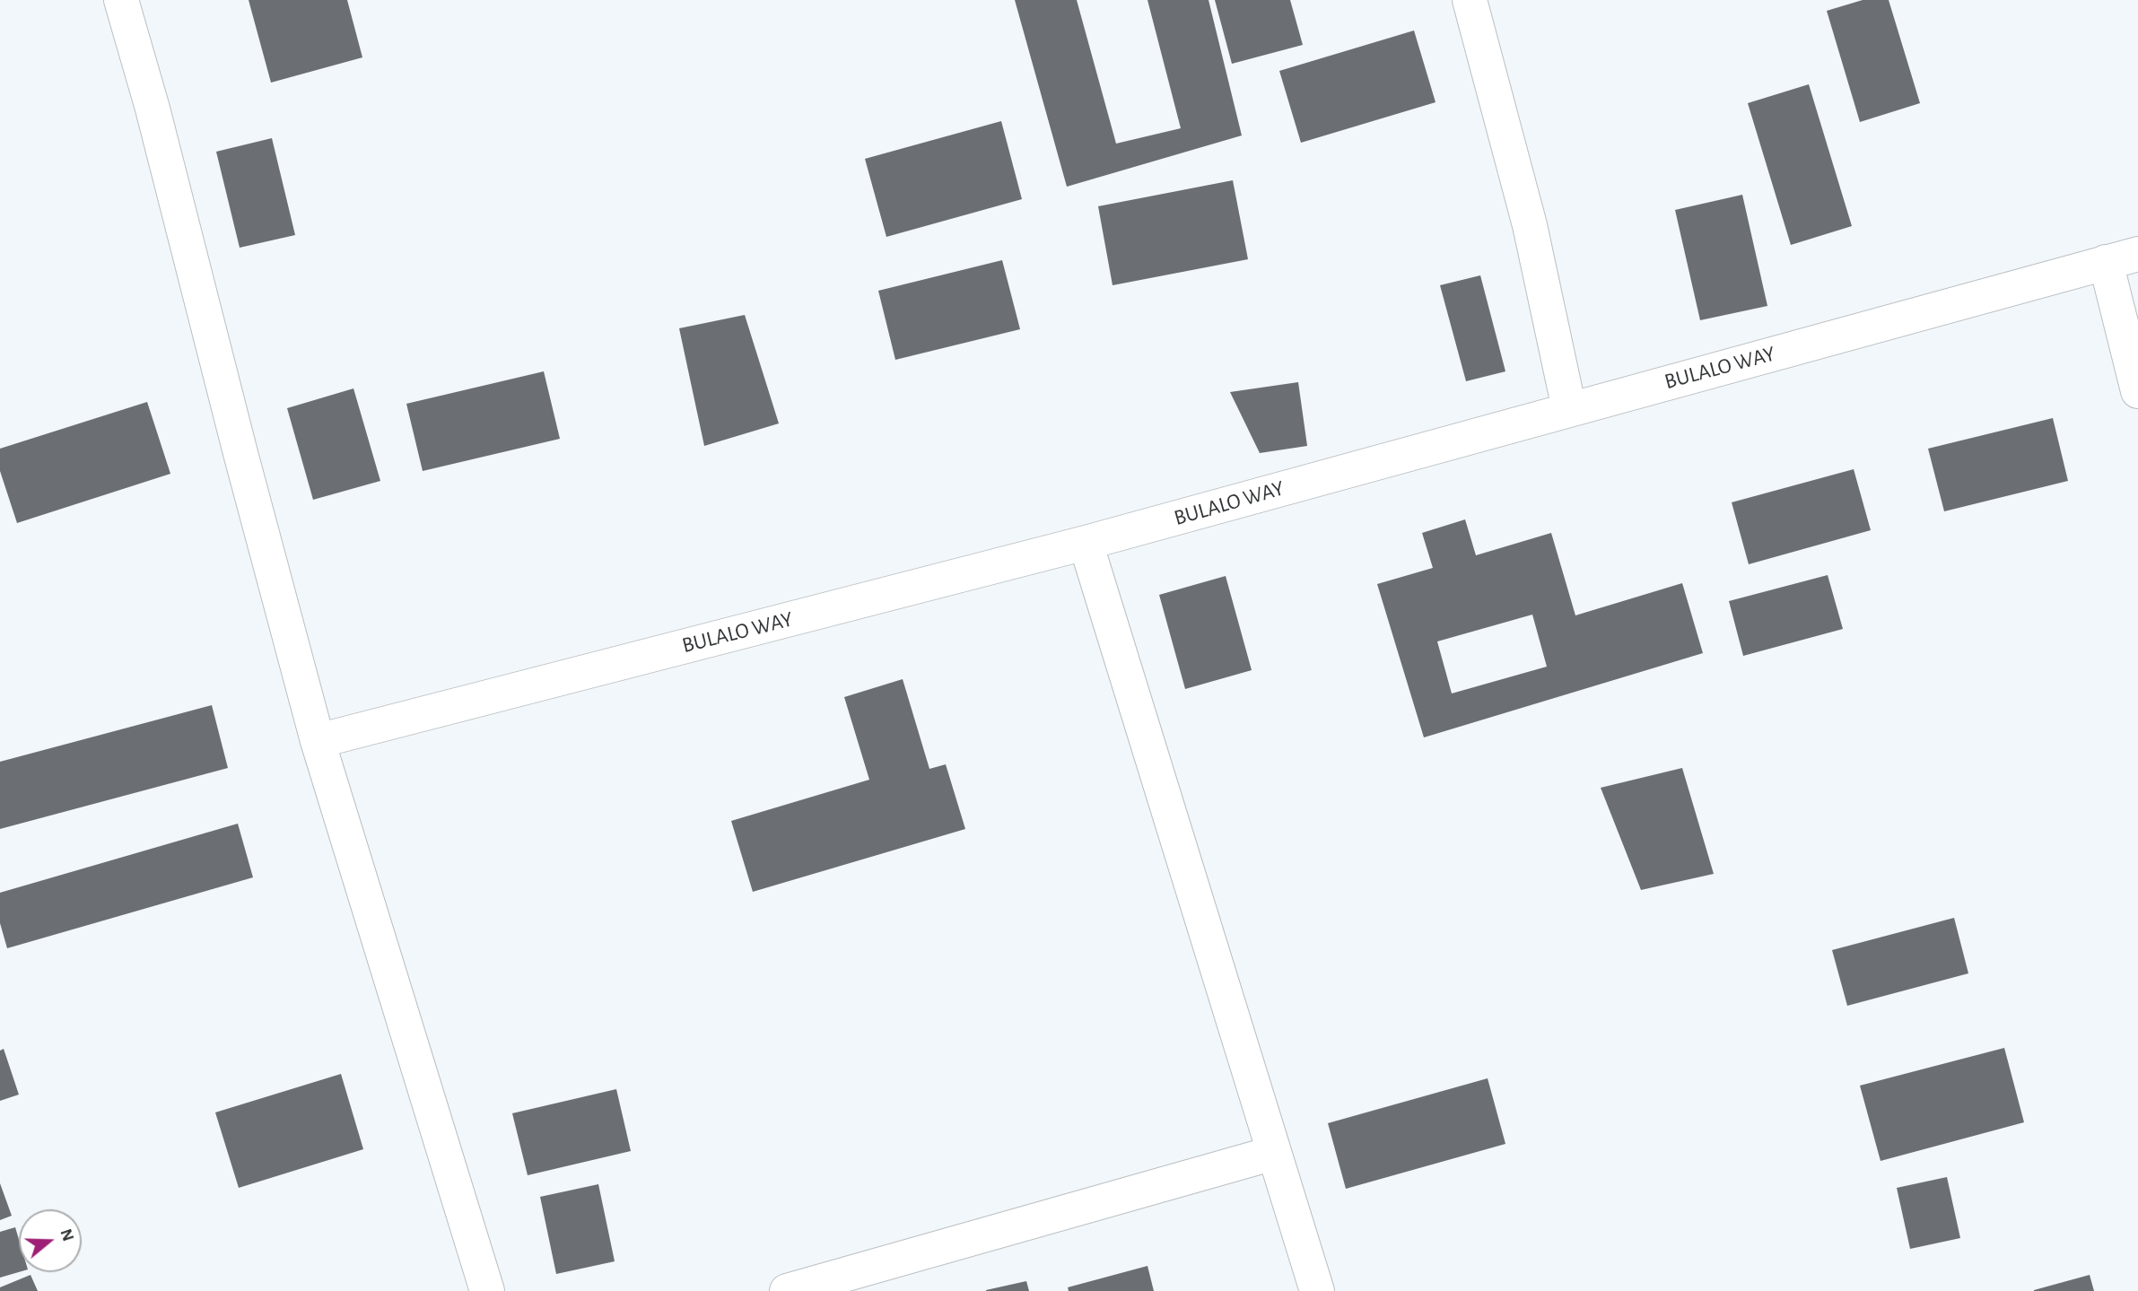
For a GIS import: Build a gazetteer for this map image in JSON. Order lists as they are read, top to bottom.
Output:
{
  "streets": {
    "street": ["BULALO WAY"]
  },
  "north": "right"
}
